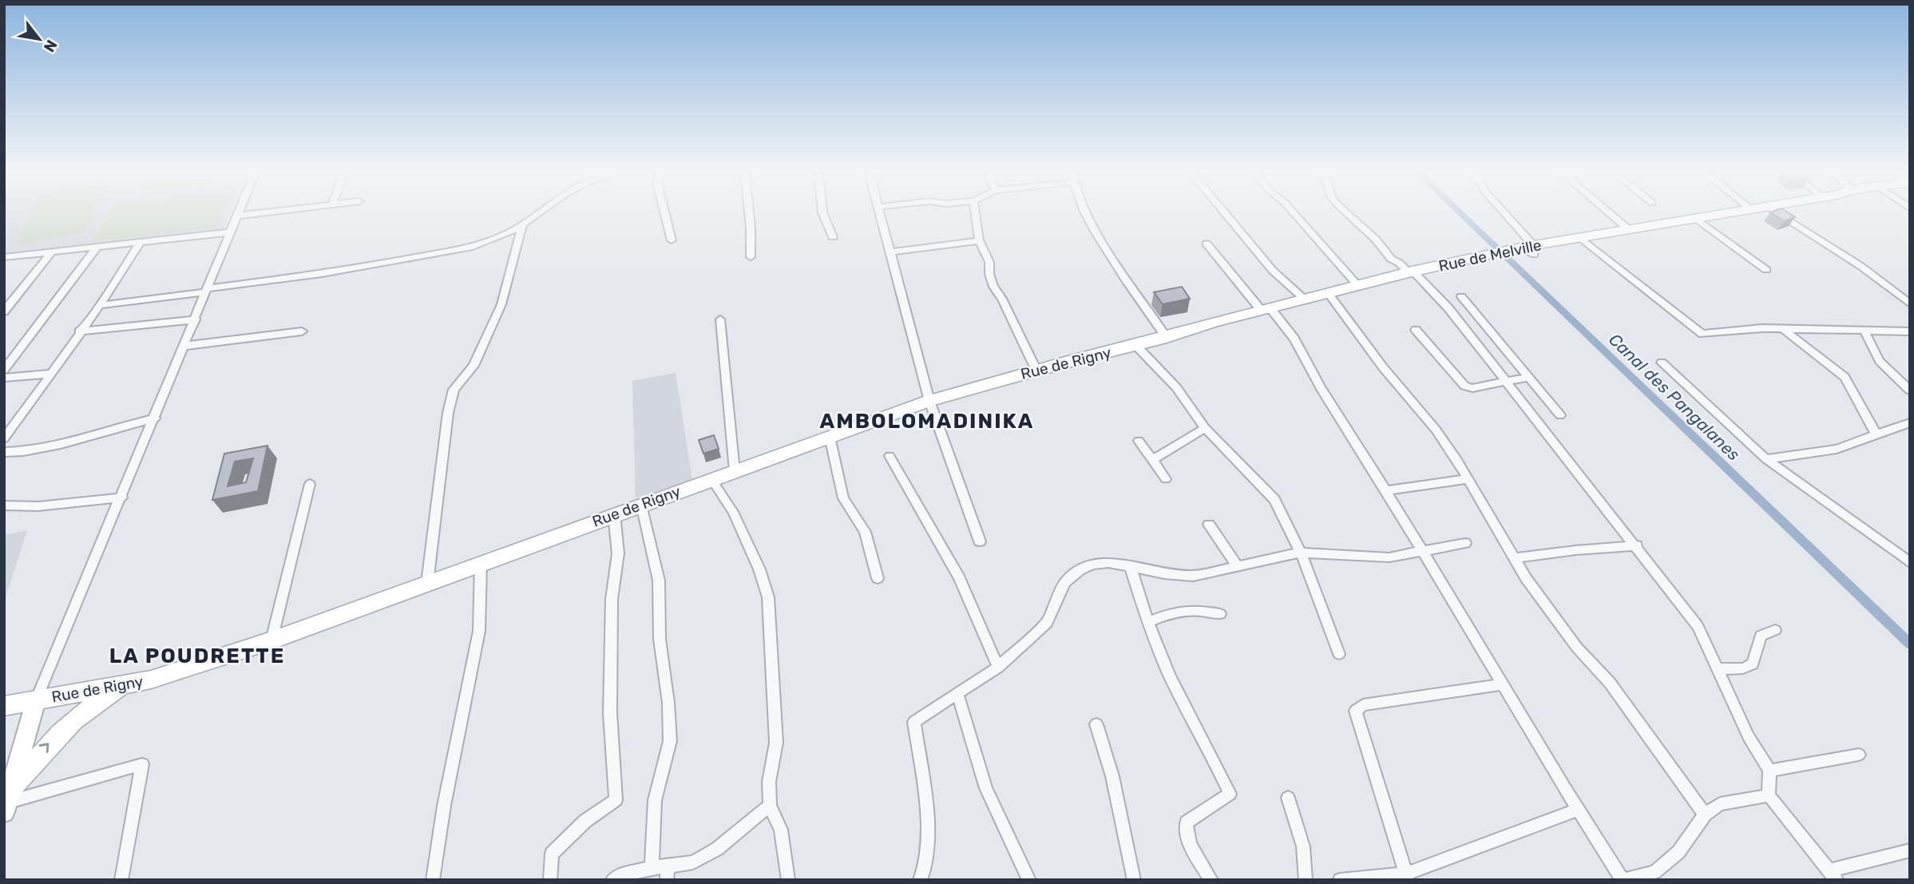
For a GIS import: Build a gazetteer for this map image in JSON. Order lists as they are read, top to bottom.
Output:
{
  "streets": {
    "main road": ["Rue de Melville", "Rue de Rigny"]
  },
  "crossings": [
    ["Rue de Melville", "Rue de Rigny"]
  ],
  "districts": ["AMBOLOMADINIKA", "LA POUDRETTE"],
  "water": ["Canal des Pangalanes"],
  "north": "bottom right"
}
